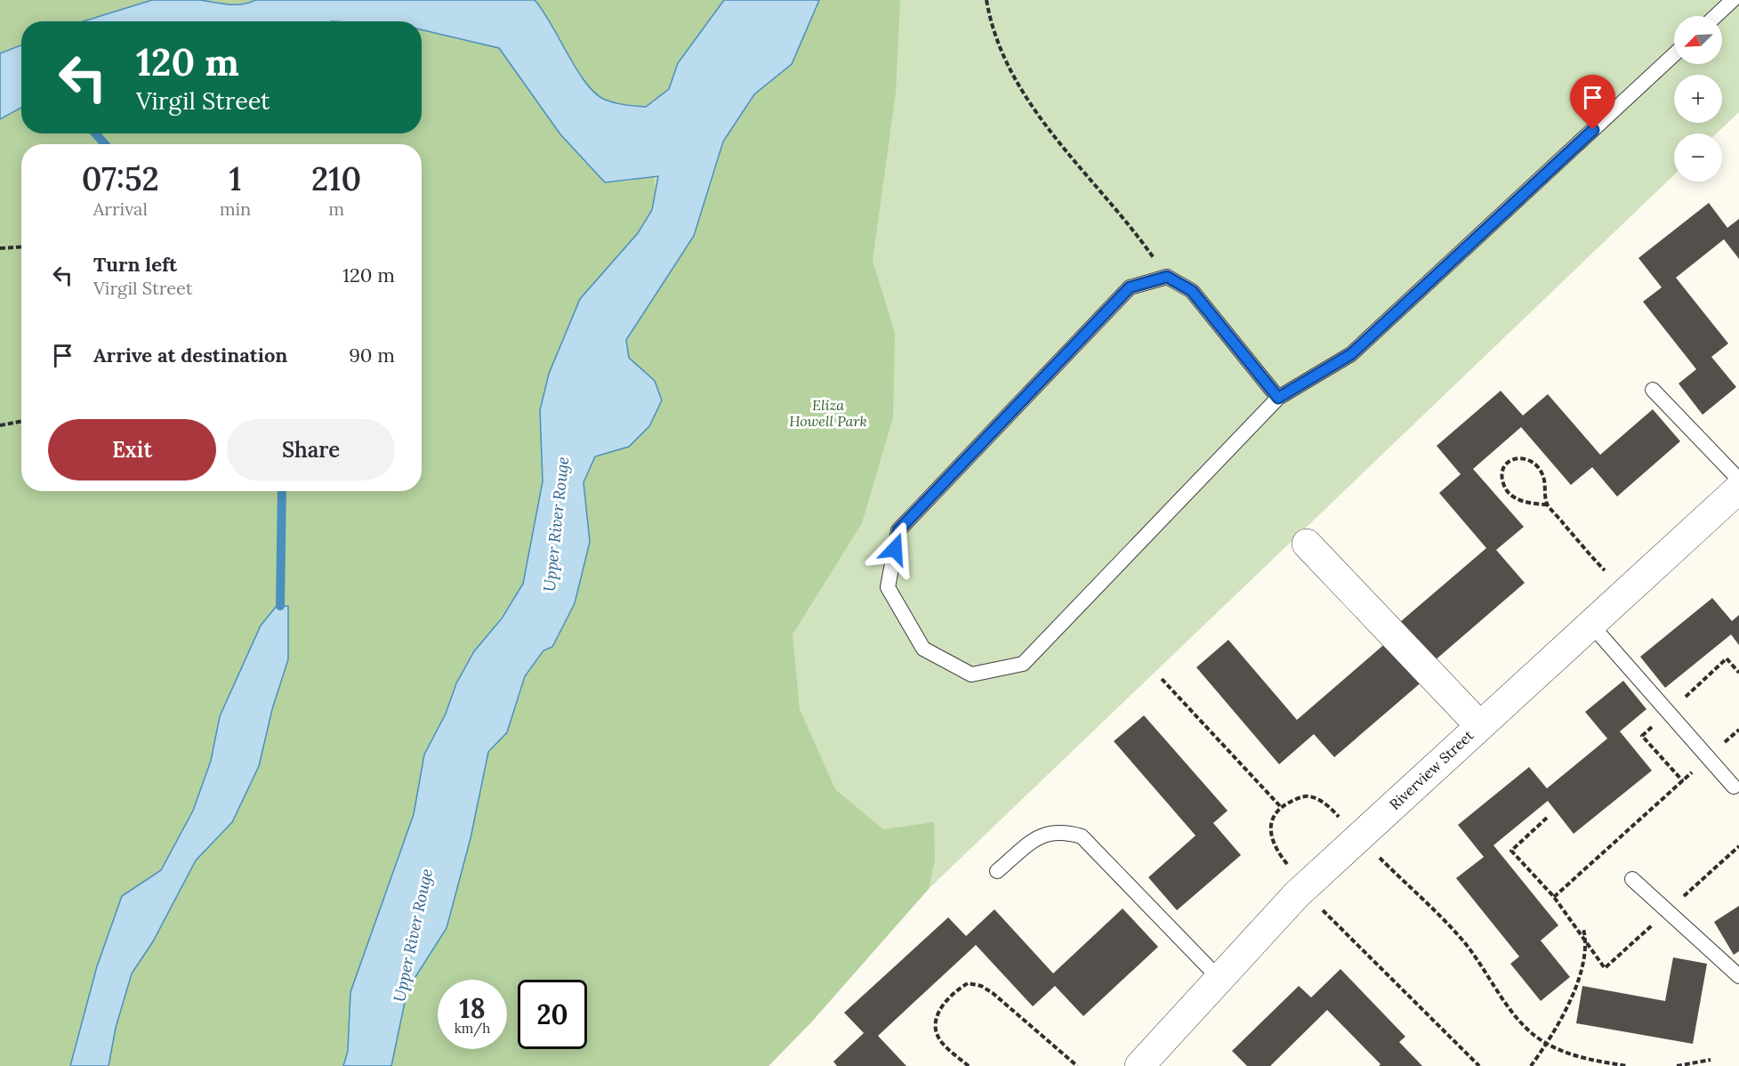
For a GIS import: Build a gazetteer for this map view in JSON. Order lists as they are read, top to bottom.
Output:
{
  "streets": {
    "street": ["Riverview Street"]
  },
  "water": ["Upper River Rouge"],
  "parks": ["Eliza Howell Park"],
  "north": "bottom left",
  "page": {
    "map_buttons": ["+", "−"],
    "turn": ["120 m", "Virgil Street"],
    "eta": [
      "07:52",
      "Arrival",
      "1",
      "min",
      "210",
      "m"
    ],
    "list": [
      {
        "name": "Turn left",
        "note": "Virgil Street",
        "value": "120 m"
      },
      {
        "name": "Arrive at destination",
        "value": "90 m"
      }
    ],
    "buttons": ["Exit", "Share"],
    "speed": "18 km/h",
    "limit": "20"
  }
}
